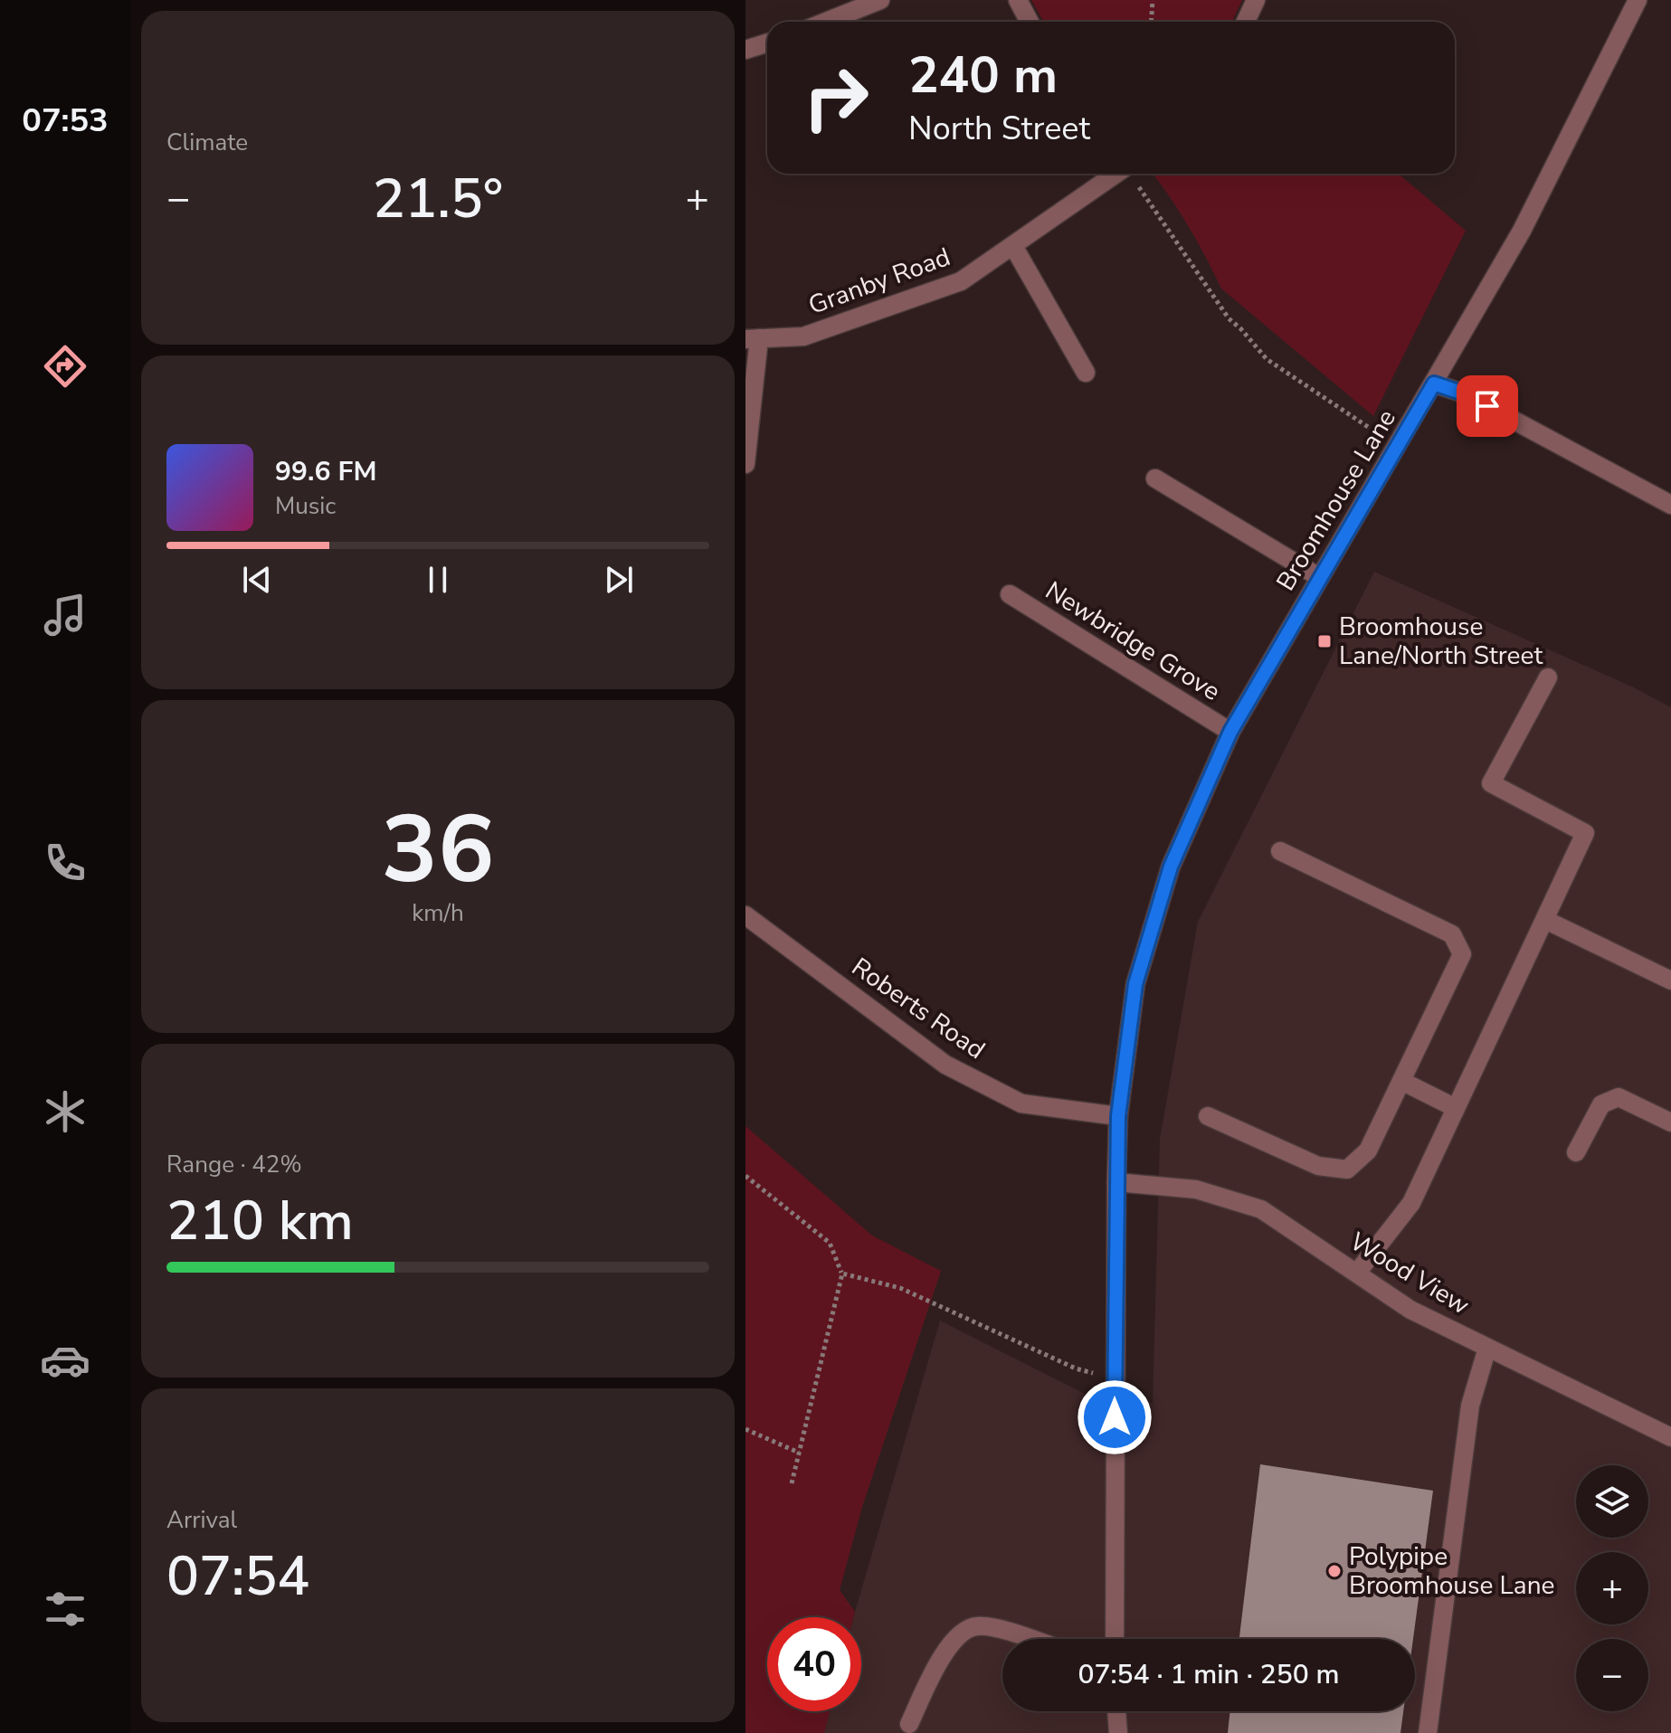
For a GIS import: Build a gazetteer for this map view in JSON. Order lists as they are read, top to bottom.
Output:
{
  "streets": {
    "street": [
      "Granby Road",
      "Broomhouse Lane",
      "Newbridge Grove",
      "Roberts Road",
      "Wood View"
    ]
  },
  "crossings": [
    ["Broomhouse Lane", "Newbridge Grove"],
    ["Broomhouse Lane", "Roberts Road"],
    ["Broomhouse Lane", "Wood View"]
  ],
  "places": {
    "transit": ["Broomhouse Lane/North Street"],
    "other": ["Polypipe Broomhouse Lane"]
  },
  "page": {
    "tabs": "07:53",
    "tile": [
      "Climate",
      ["36", "km/h"],
      ["Range · 42%", "210 km"],
      ["Arrival", "07:54"]
    ],
    "turn": ["240 m", "North Street"],
    "heat": ["−", "21.5°", "+"],
    "song": ["99.6 FM", "Music"],
    "map_buttons": ["+", "−"],
    "limit": "40",
    "trip": "07:54 · 1 min · 250 m"
  }
}
